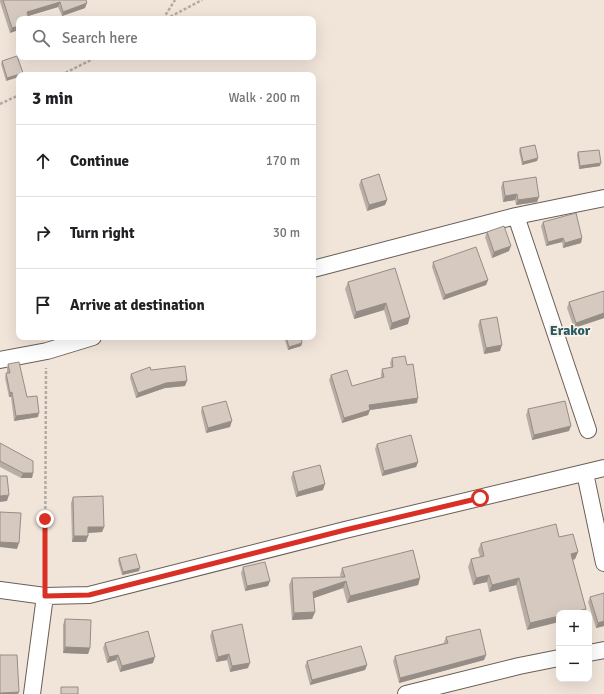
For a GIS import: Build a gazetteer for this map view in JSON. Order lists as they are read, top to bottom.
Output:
{
  "districts": ["Erakor"],
  "page": {
    "search": "Search here",
    "heading": ["3 min", "Walk · 200 m"],
    "list": [
      ["Continue", "170 m"],
      ["Turn right", "30 m"],
      "Arrive at destination"
    ],
    "map_buttons": ["+", "−"]
  }
}
